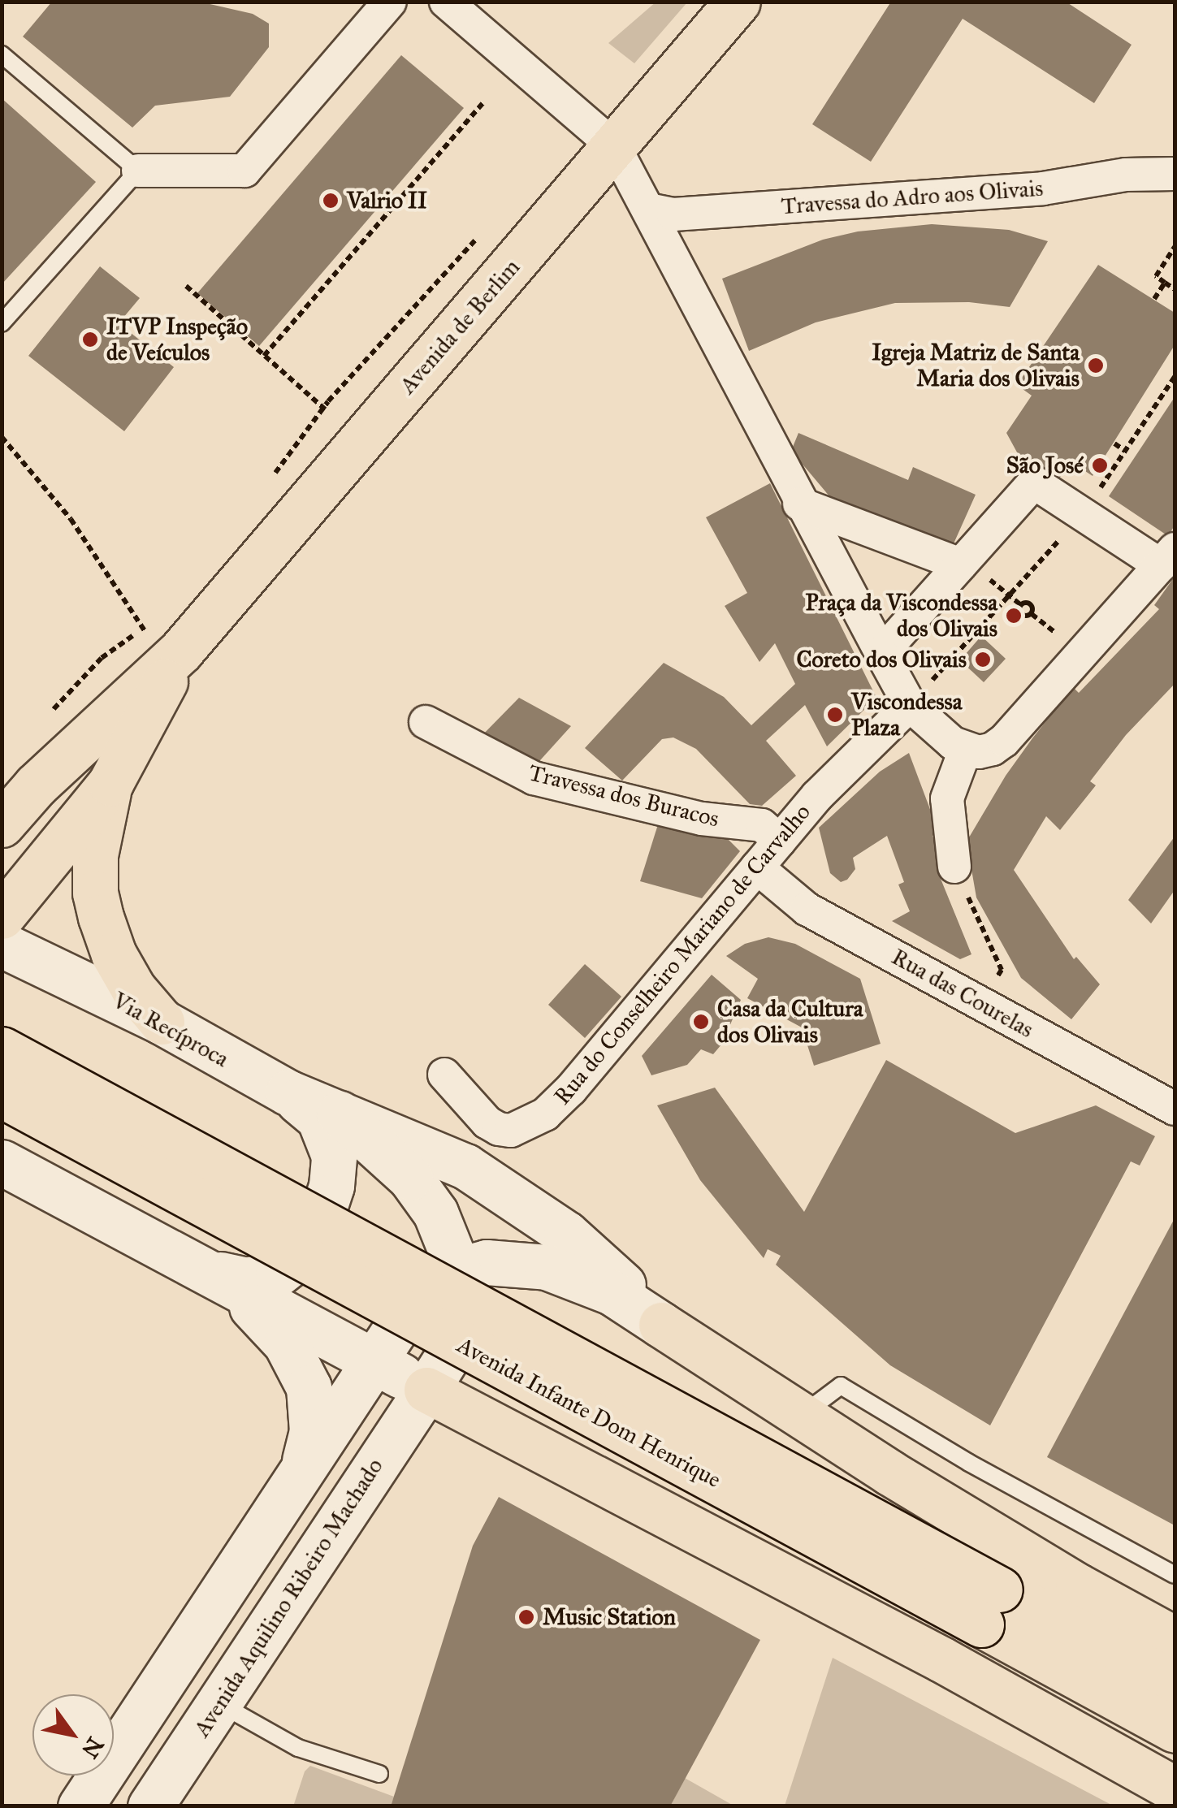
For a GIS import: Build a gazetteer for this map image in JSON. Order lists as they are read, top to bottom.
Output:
{
  "streets": {
    "main road": [
      "Avenida de Berlim",
      "Via Recíproca",
      "Avenida Infante Dom Henrique",
      "Avenida Aquilino Ribeiro Machado"
    ],
    "street": [
      "Travessa do Adro aos Olivais",
      "Travessa dos Buracos",
      "Rua do Conselheiro Mariano de Carvalho",
      "Rua das Courelas"
    ]
  },
  "crossings": [
    ["Travessa dos Buracos", "Rua do Conselheiro Mariano de Carvalho"],
    ["Rua do Conselheiro Mariano de Carvalho", "Rua das Courelas"],
    ["Via Recíproca", "Avenida Aquilino Ribeiro Machado"]
  ],
  "places": [
    "Valrio II",
    "ITVP Inspeção de Veículos",
    "Igreja Matriz de Santa Maria dos Olivais",
    "São José",
    "Praça da Viscondessa dos Olivais",
    "Coreto dos Olivais",
    "Viscondessa Plaza",
    "Casa da Cultura dos Olivais",
    "Music Station"
  ],
  "north": "bottom right"
}
